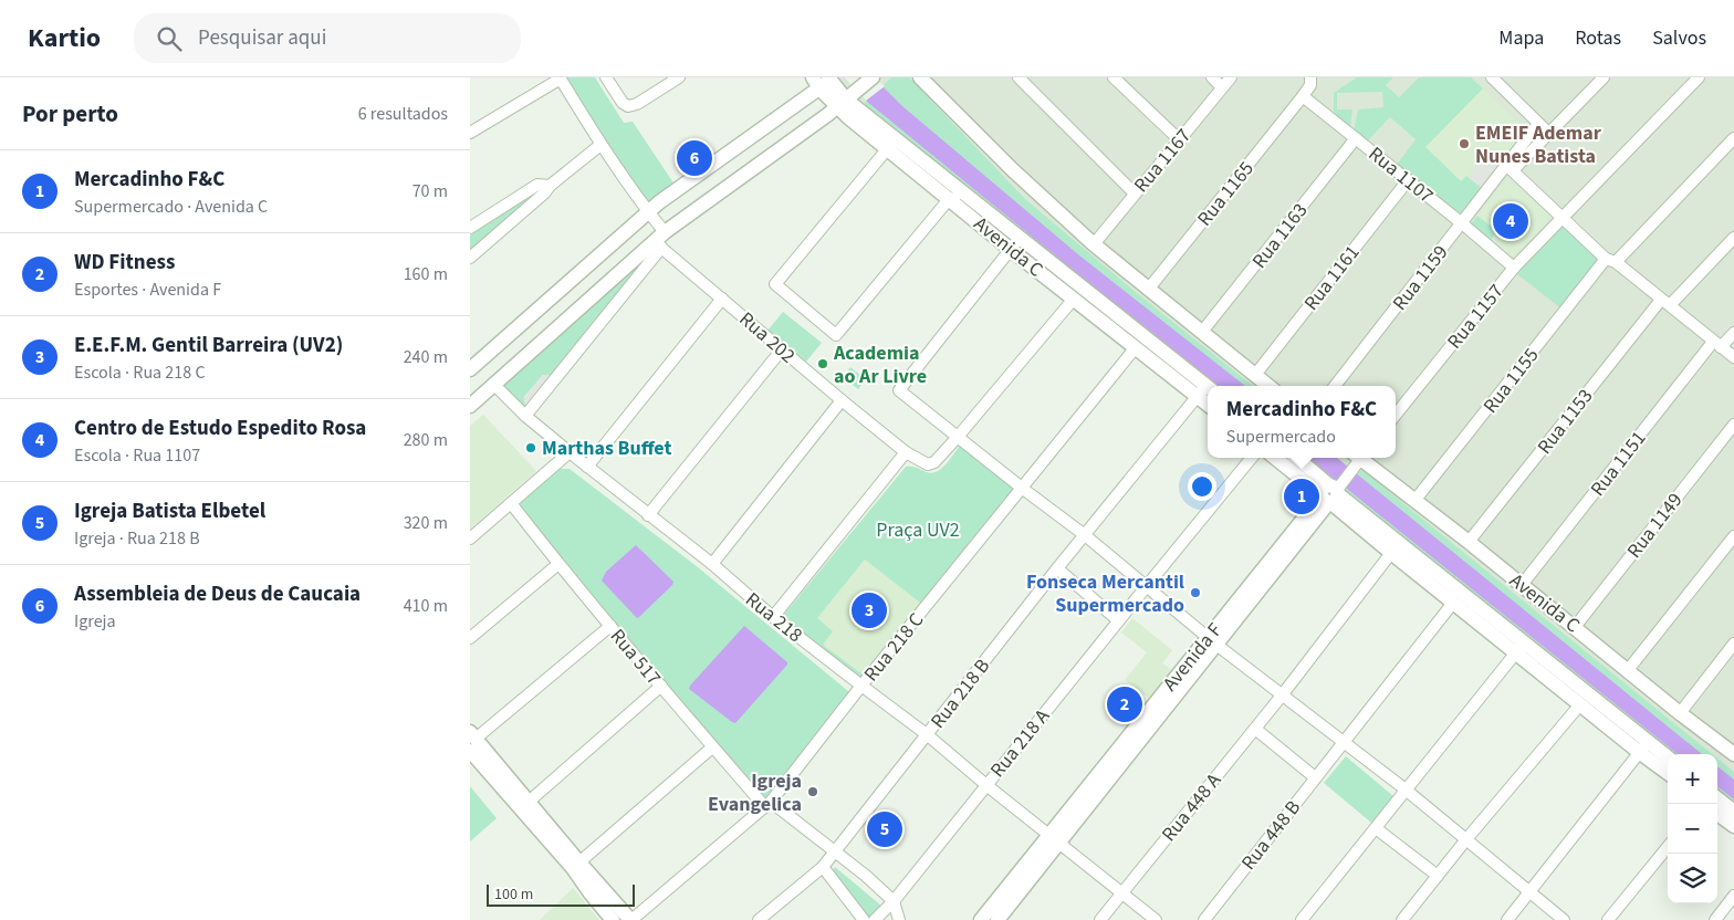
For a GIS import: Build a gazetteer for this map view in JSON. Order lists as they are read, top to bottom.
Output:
{
  "streets": {
    "street": [
      "Rua 1167",
      "Rua 1107",
      "Rua 1165",
      "Rua 1163",
      "Avenida C",
      "Rua 1161",
      "Rua 1159",
      "Rua 1157",
      "Rua 202",
      "Rua 1155",
      "Rua 1153",
      "Rua 1151",
      "Rua 1149",
      "Rua 218",
      "Rua 218 C",
      "Rua 517",
      "Avenida F",
      "Rua 218 B",
      "Rua 218 A",
      "Rua 448 A",
      "Rua 448 B"
    ]
  },
  "crossings": [
    ["Rua 1107", "Rua 1165"],
    ["Rua 1107", "Rua 1163"],
    ["Rua 1107", "Rua 1161"],
    ["Rua 1107", "Rua 1159"],
    ["Rua 1107", "Rua 1157"],
    ["Avenida C", "Rua 1155"],
    ["Avenida C", "Rua 1153"],
    ["Avenida C", "Rua 1151"],
    ["Avenida C", "Rua 1149"],
    ["Avenida C", "Rua 218 C"],
    ["Avenida C", "Rua 218 B"],
    ["Rua 218", "Rua 218 C"],
    ["Rua 218", "Avenida F"],
    ["Rua 218", "Rua 218 B"],
    ["Rua 218", "Rua 218 A"],
    ["Rua 218", "Rua 448 A"],
    ["Rua 218 C", "Rua 517"],
    ["Rua 517", "Rua 218 B"],
    ["Rua 517", "Rua 218 A"]
  ],
  "parks": ["Praça UV2"],
  "places": [
    "EMEIF Ademar Nunes Batista",
    "Academia ao Ar Livre",
    "Marthas Buffet",
    "Fonseca Mercantil Supermercado",
    "Igreja Evangelica"
  ],
  "scale_bar": "100 m",
  "page": {
    "header": "Kartio",
    "search": "Pesquisar aqui",
    "nav": ["Mapa", "Rotas", "Salvos"],
    "heading": ["Por perto", "6 resultados"],
    "pins": [
      "6",
      "4",
      "1",
      "3",
      "2",
      "5"
    ],
    "list": [
      {
        "mark": "1",
        "name": "Mercadinho F&C",
        "note": "Supermercado · Avenida C",
        "value": "70 m"
      },
      {
        "mark": "2",
        "name": "WD Fitness",
        "note": "Esportes · Avenida F",
        "value": "160 m"
      },
      {
        "mark": "3",
        "name": "E.E.F.M. Gentil Barreira (UV2)",
        "note": "Escola · Rua 218 C",
        "value": "240 m"
      },
      {
        "mark": "4",
        "name": "Centro de Estudo Espedito Rosa",
        "note": "Escola · Rua 1107",
        "value": "280 m"
      },
      {
        "mark": "5",
        "name": "Igreja Batista Elbetel",
        "note": "Igreja · Rua 218 B",
        "value": "320 m"
      },
      {
        "mark": "6",
        "name": "Assembleia de Deus de Caucaia",
        "note": "Igreja",
        "value": "410 m"
      }
    ],
    "popup": ["Mercadinho F&C", "Supermercado"],
    "map_buttons": ["+", "−"],
    "scale": "100 m"
  }
}
